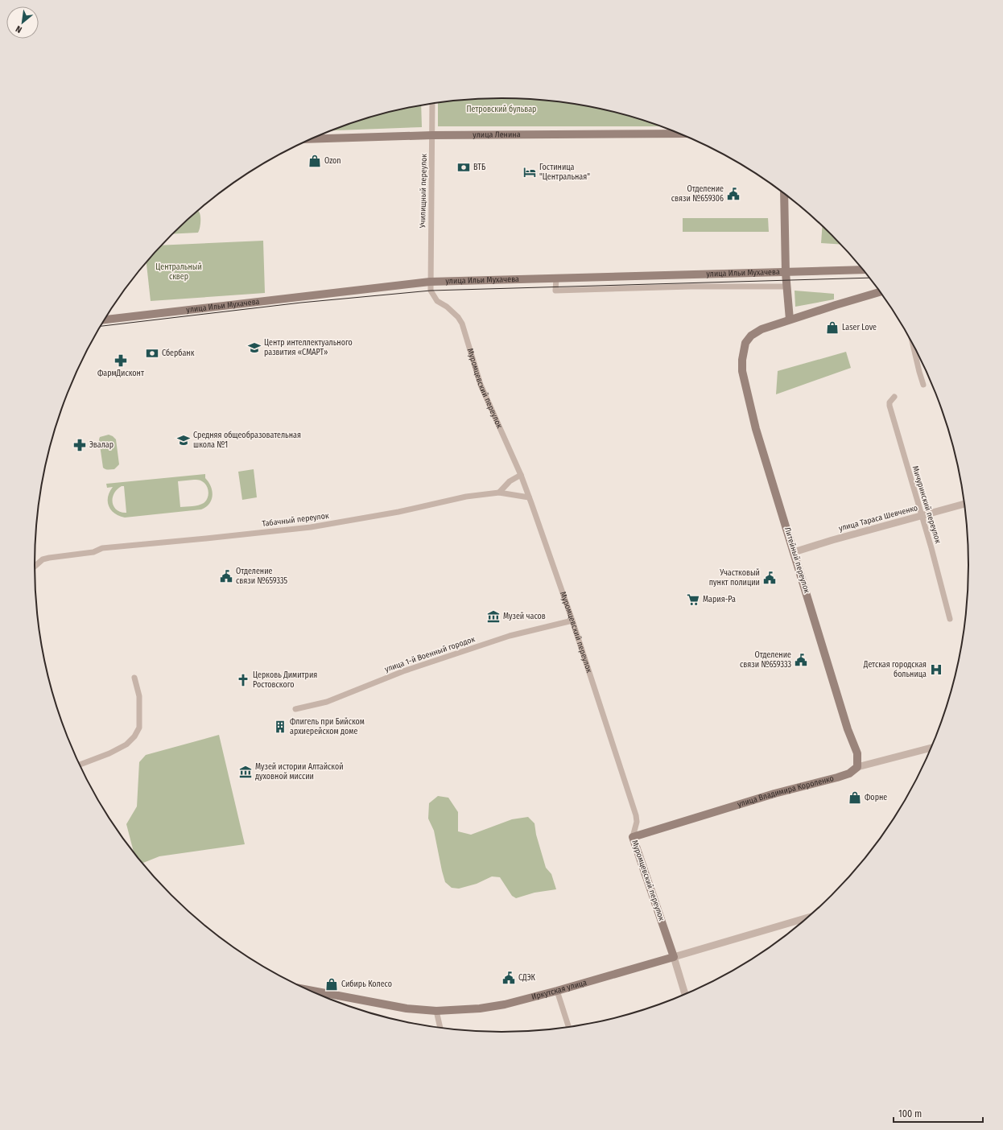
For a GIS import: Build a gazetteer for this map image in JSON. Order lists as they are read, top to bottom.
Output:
{
  "streets": {
    "main road": [
      "улица Ленина",
      "улица Ильи Мухачева",
      "Муромцевский переулок",
      "Литейный переулок",
      "улица Владимира Короленко",
      "Иркутская улица"
    ],
    "street": [
      "Училищный переулок",
      "Мичуринский переулок",
      "улица Тараса Шевченко",
      "Табачный переулок",
      "улица 1-й Военный городок"
    ]
  },
  "crossings": [
    ["улица Ленина", "Училищный переулок"],
    ["Училищный переулок", "улица Ильи Мухачева"],
    ["Училищный переулок", "Муромцевский переулок"],
    ["улица Ильи Мухачева", "Муромцевский переулок"],
    ["Муромцевский переулок", "Табачный переулок"],
    ["Муромцевский переулок", "улица 1-й Военный городок"],
    ["Муромцевский переулок", "улица Владимира Короленко"],
    ["Муромцевский переулок", "Иркутская улица"],
    ["Мичуринский переулок", "улица Тараса Шевченко"],
    ["улица Тараса Шевченко", "Литейный переулок"],
    ["Литейный переулок", "улица Владимира Короленко"]
  ],
  "parks": ["Петровский бульвар", "Центральный сквер"],
  "places": {
    "shop": [
      "Ozon",
      "Laser Love",
      "Форне",
      "Сибирь Колесо"
    ],
    "bank": ["ВТБ", "Сбербанк"],
    "hotel": ["Гостиница \"Центральная\""],
    "public building": [
      "Отделение связи №659306",
      "Отделение связи №659335",
      "Участковый пункт полиции",
      "Отделение связи №659333",
      "СДЭК"
    ],
    "school or university": ["Центр интеллектуального развития «СМАРТ»", "Средняя общеобразовательная школа №1"],
    "pharmacy": ["ФармДисконт", "Эвалар"],
    "supermarket": ["Мария-Ра"],
    "museum": ["Музей часов", "Музей истории Алтайской духовной миссии"],
    "hospital": ["Детская городская больница"],
    "church": ["Церковь Димитрия Ростовского"],
    "building": ["Флигель при Бийском архиерейском доме"]
  },
  "scale_bar": "100 m",
  "north": "bottom left"
}
